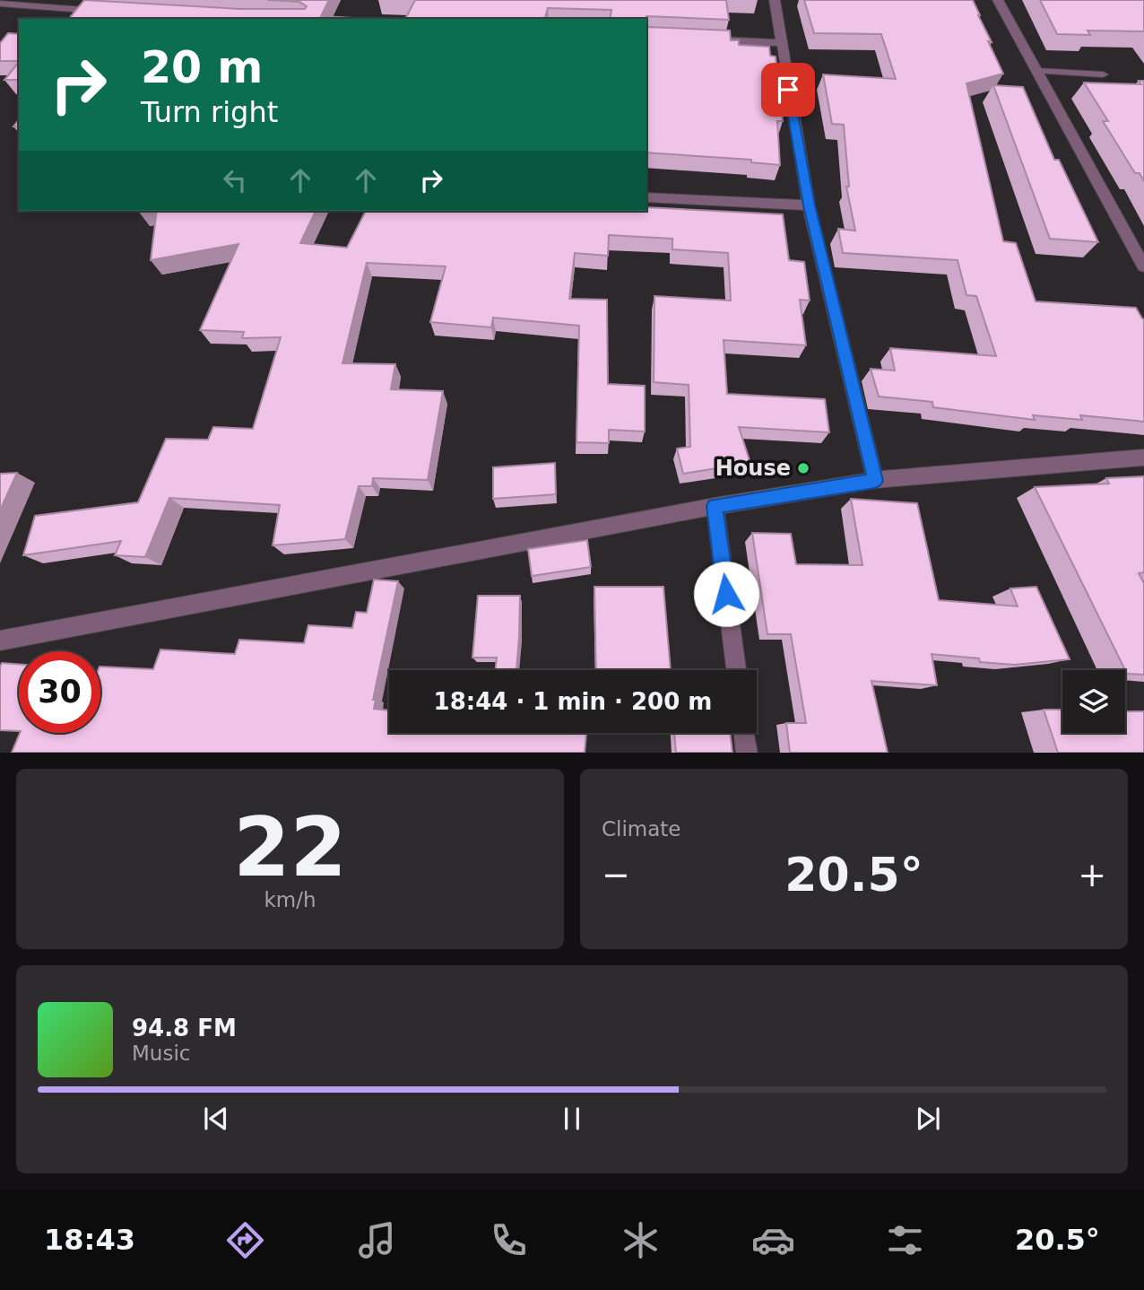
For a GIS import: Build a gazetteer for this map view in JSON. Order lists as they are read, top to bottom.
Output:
{
  "places": ["House"],
  "page": {
    "turn": ["20 m", "Turn right"],
    "limit": "30",
    "trip": "18:44 · 1 min · 200 m",
    "tile": [
      ["22", "km/h"],
      "Climate"
    ],
    "heat": ["−", "20.5°", "+"],
    "song": ["94.8 FM", "Music"],
    "tabs": ["18:43", "20.5°"]
  }
}
